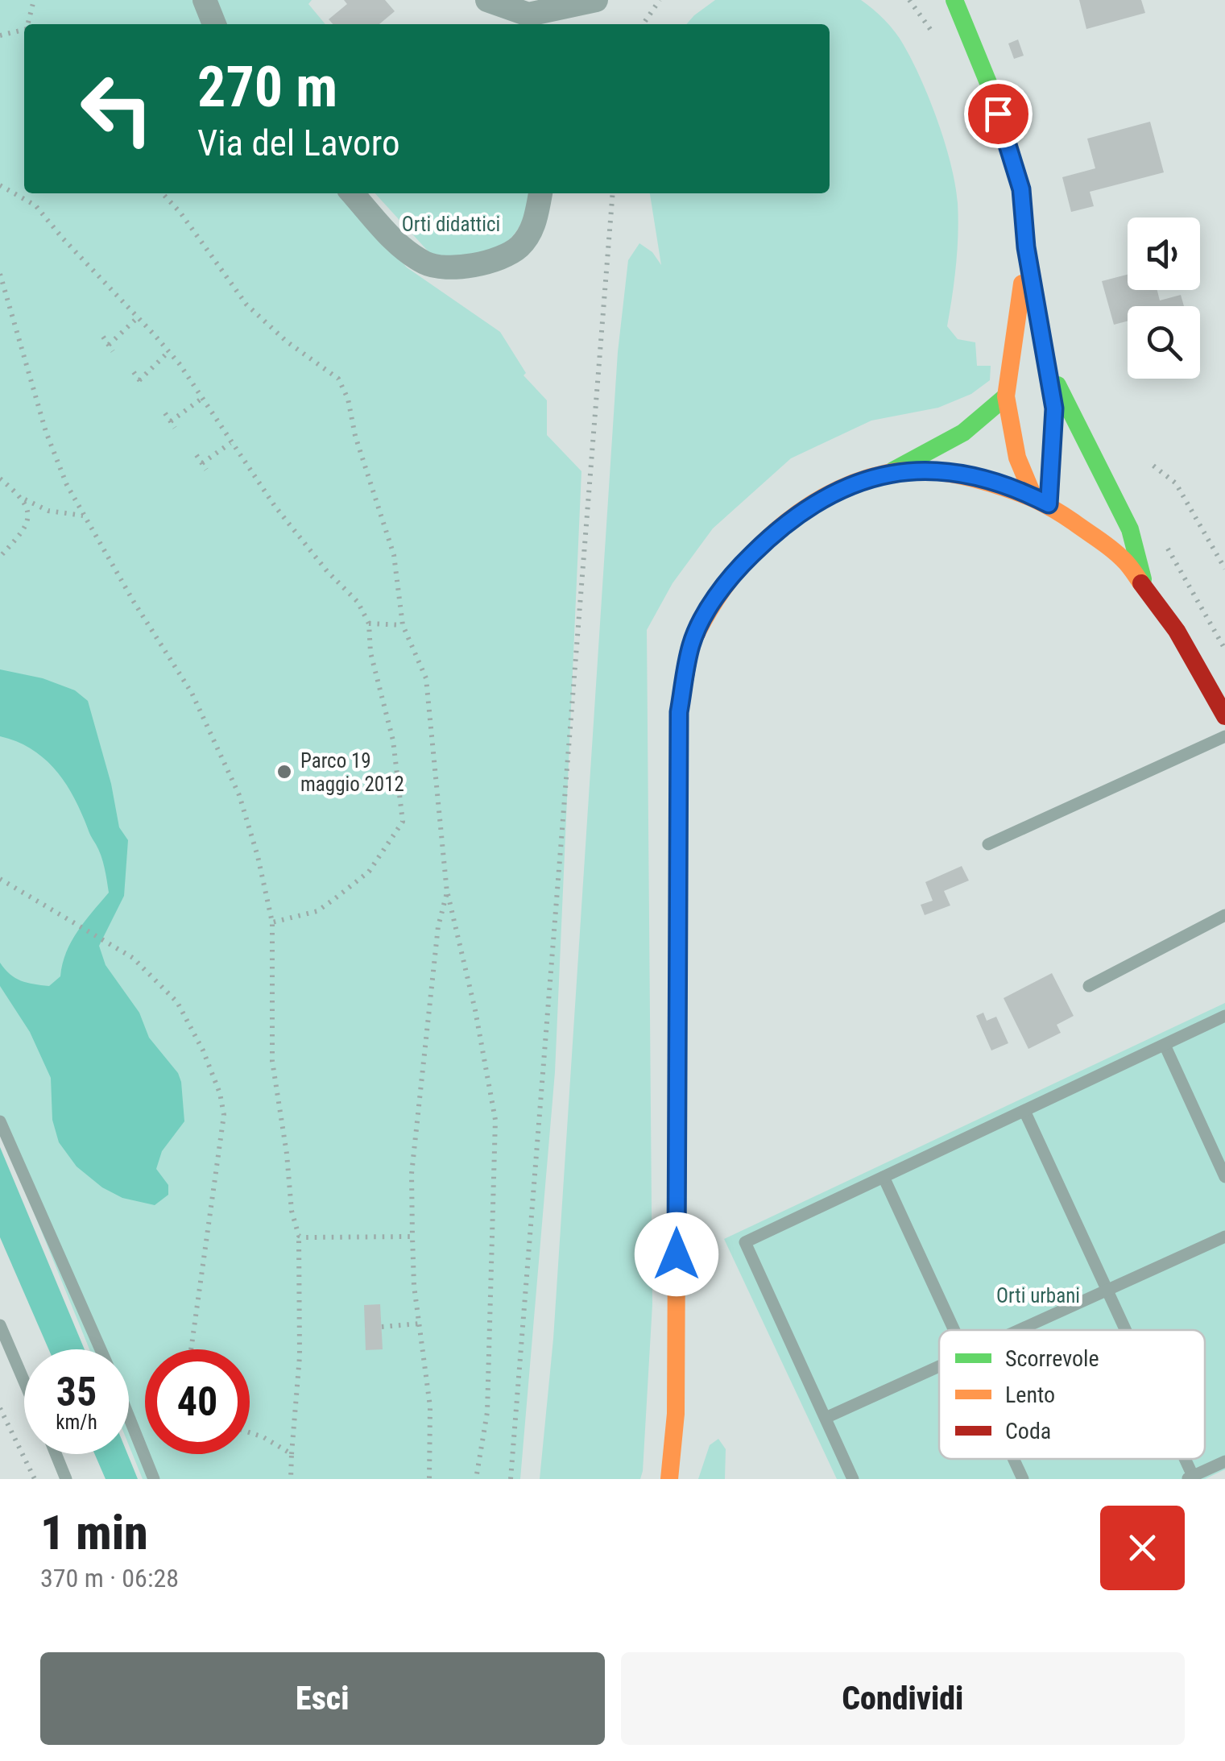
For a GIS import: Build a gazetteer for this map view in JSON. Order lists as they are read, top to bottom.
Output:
{
  "parks": ["Orti didattici", "Orti urbani"],
  "places": ["Parco 19 maggio 2012"],
  "legend": ["Scorrevole", "Lento", "Coda"],
  "page": {
    "turn": ["270 m", "Via del Lavoro"],
    "speed": "35 km/h",
    "limit": "40",
    "heading": ["1 min", "370 m · 06:28"],
    "buttons": ["Esci", "Condividi"]
  }
}
